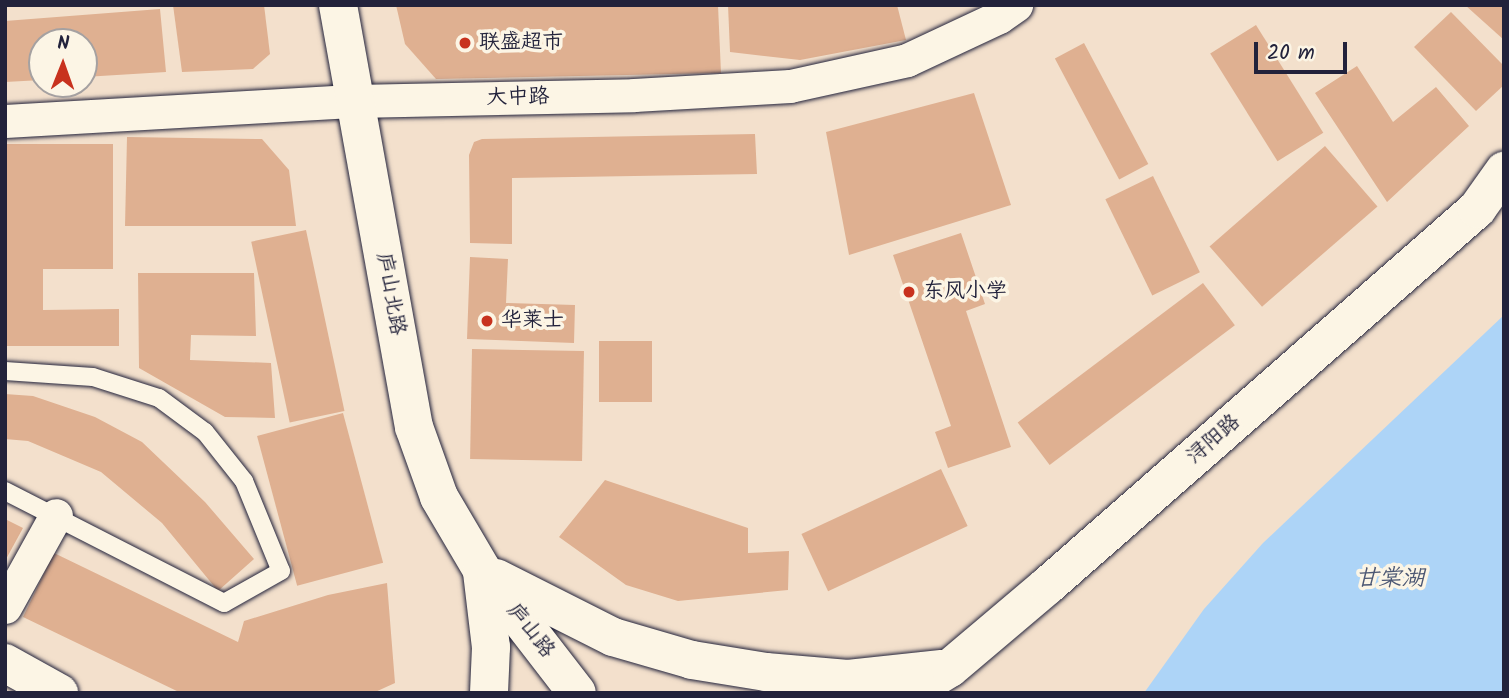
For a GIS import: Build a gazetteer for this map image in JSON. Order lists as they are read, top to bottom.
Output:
{
  "streets": {
    "main road": ["庐山北路", "浔阳路", "庐山路"],
    "street": ["大中路"]
  },
  "crossings": [
    ["大中路", "庐山北路"],
    ["庐山北路", "庐山路"]
  ],
  "water": ["甘棠湖"],
  "places": ["联盛超市", "东风小学", "华莱士"],
  "scale_bar": "20 m",
  "north": "top"
}
